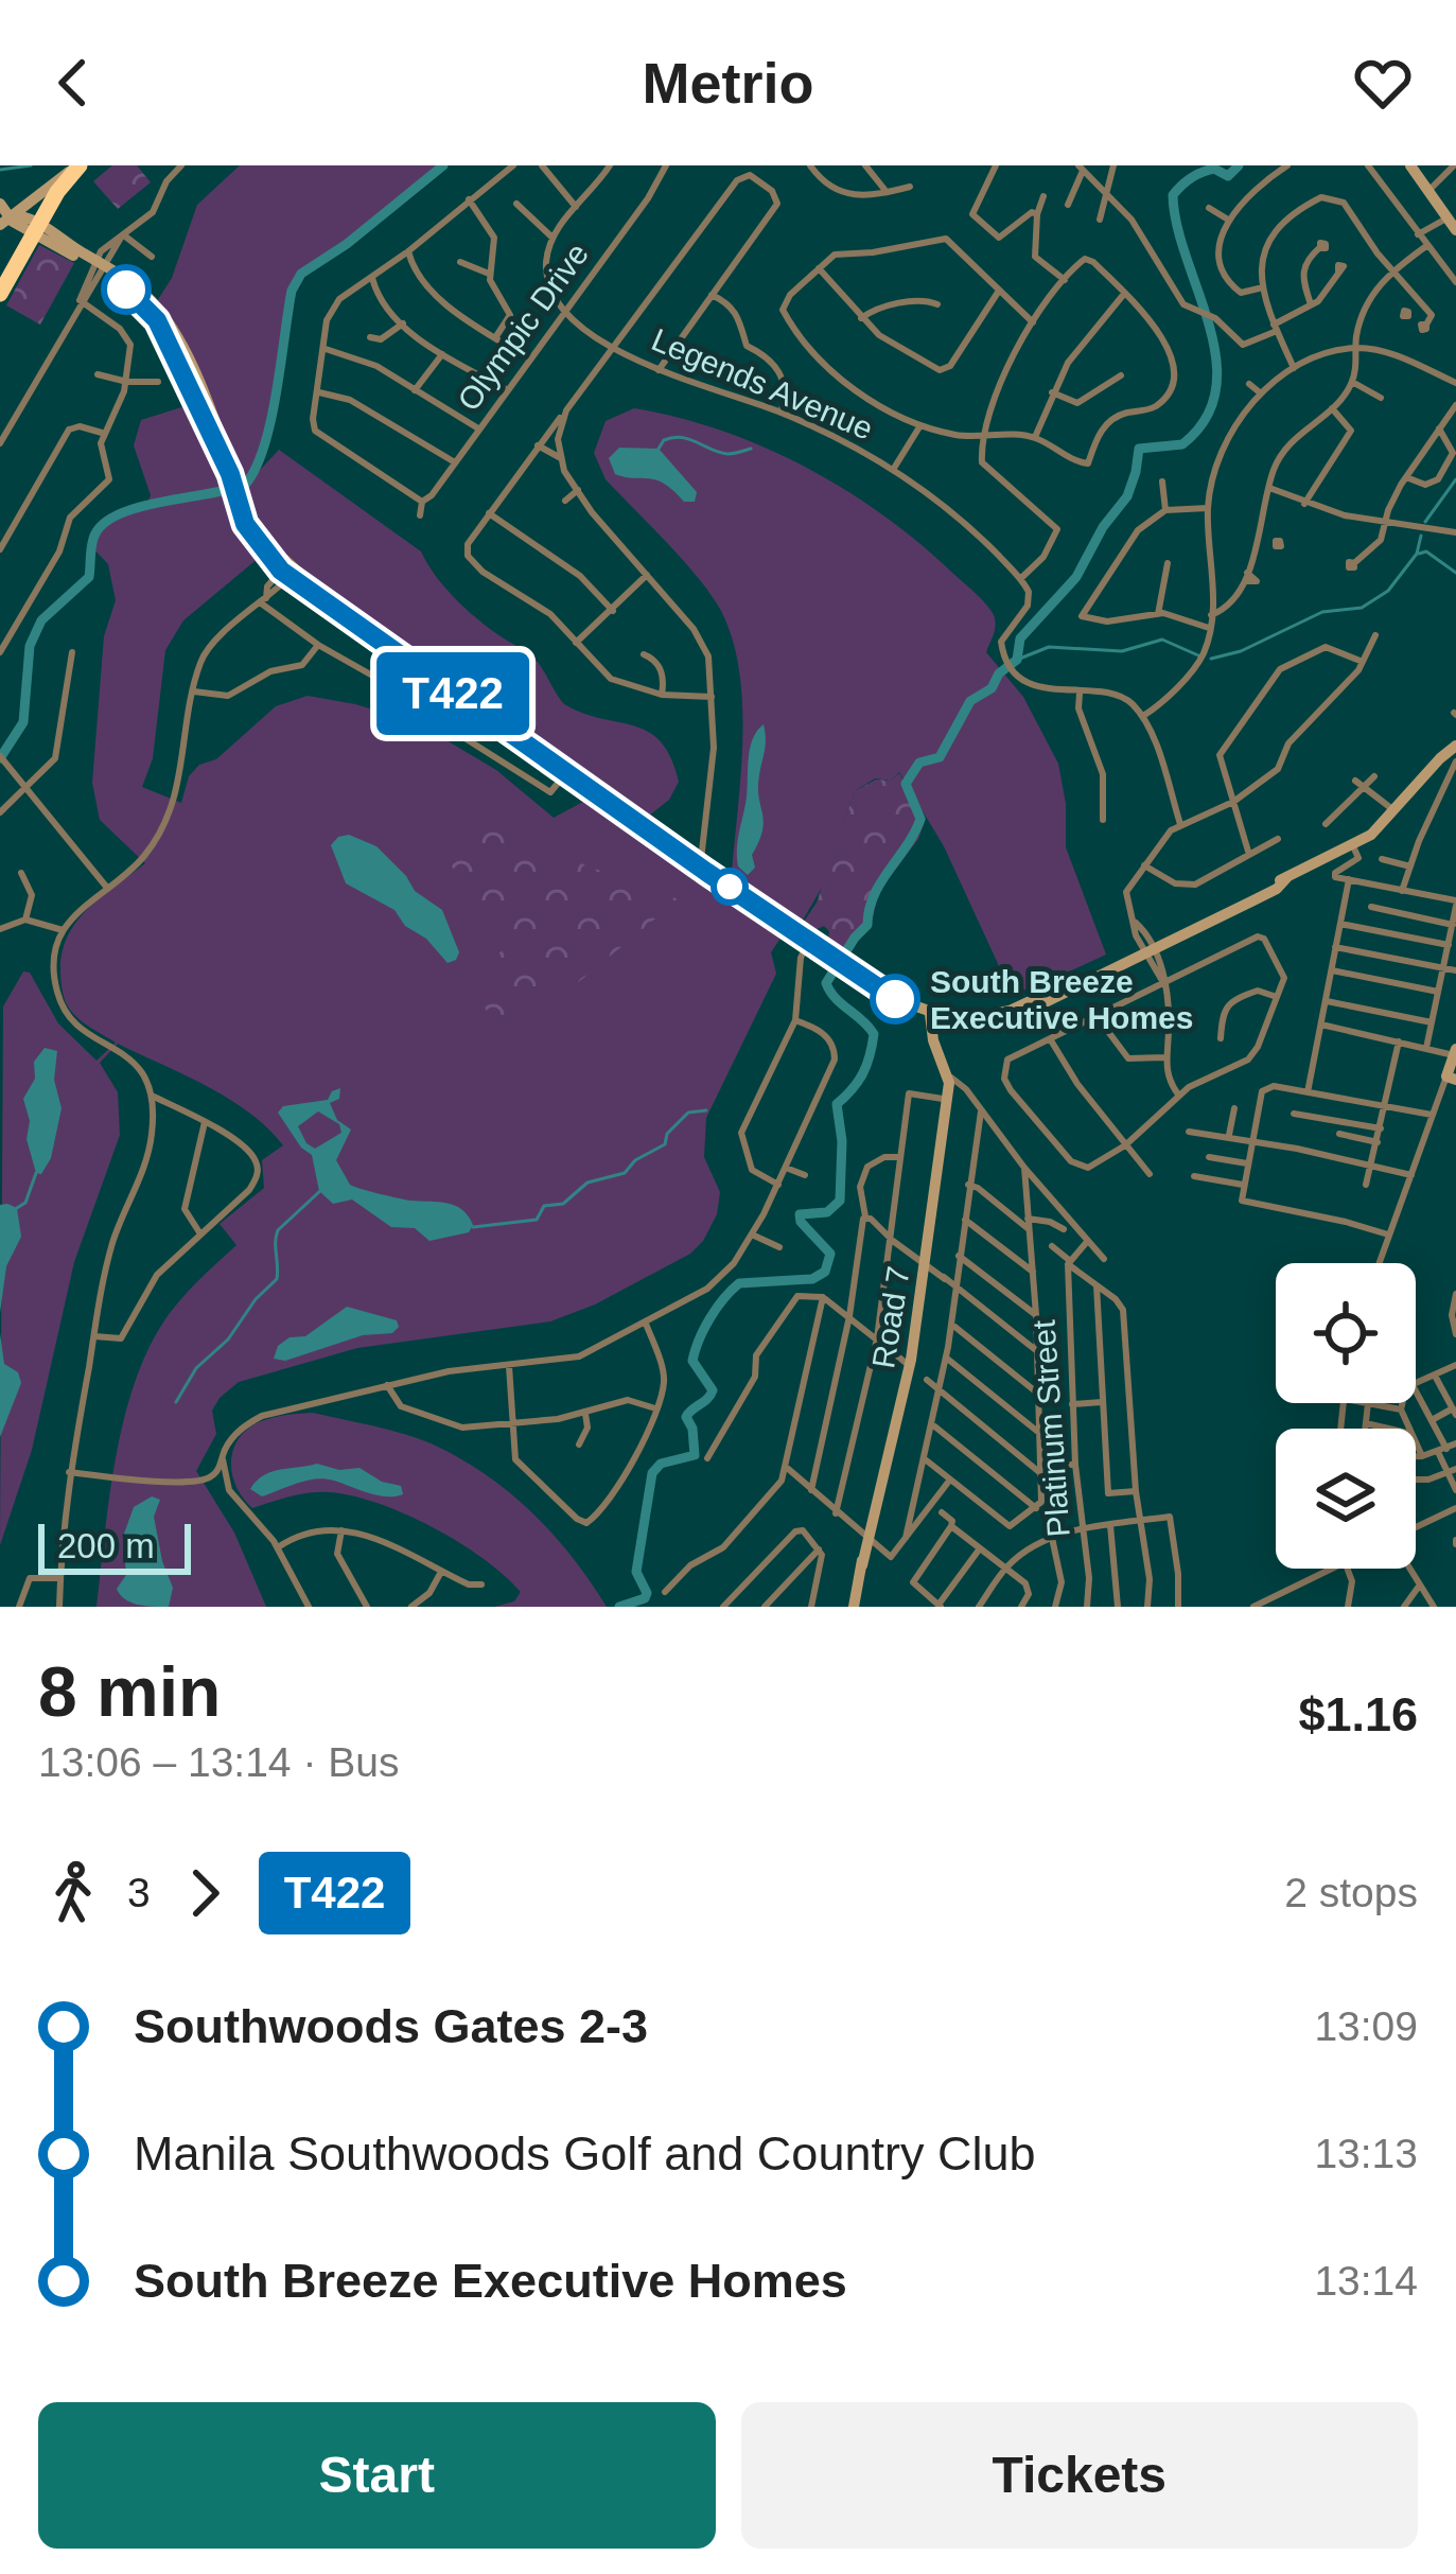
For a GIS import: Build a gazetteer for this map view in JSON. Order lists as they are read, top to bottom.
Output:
{
  "streets": {
    "main road": ["Road 7"],
    "street": ["Olympic Drive", "Legends Avenue", "Platinum Street"]
  },
  "crossings": [
    ["Olympic Drive", "Legends Avenue"]
  ],
  "places": ["South Breeze Executive Homes"],
  "lines": ["bus line T422"],
  "scale_bar": "200 m",
  "page": {
    "header": "Metrio",
    "on_map": "T422",
    "scale": "200 m",
    "heading": ["8 min", "13:06 – 13:14 · Bus", "$1.16"],
    "legs": ["3", "T422", "2 stops"],
    "list": [
      {
        "name": "Southwoods Gates 2-3",
        "value": "13:09"
      },
      {
        "name": "Manila Southwoods Golf and Country Club",
        "value": "13:13"
      },
      {
        "name": "South Breeze Executive Homes",
        "value": "13:14"
      }
    ],
    "buttons": ["Start", "Tickets"]
  }
}
